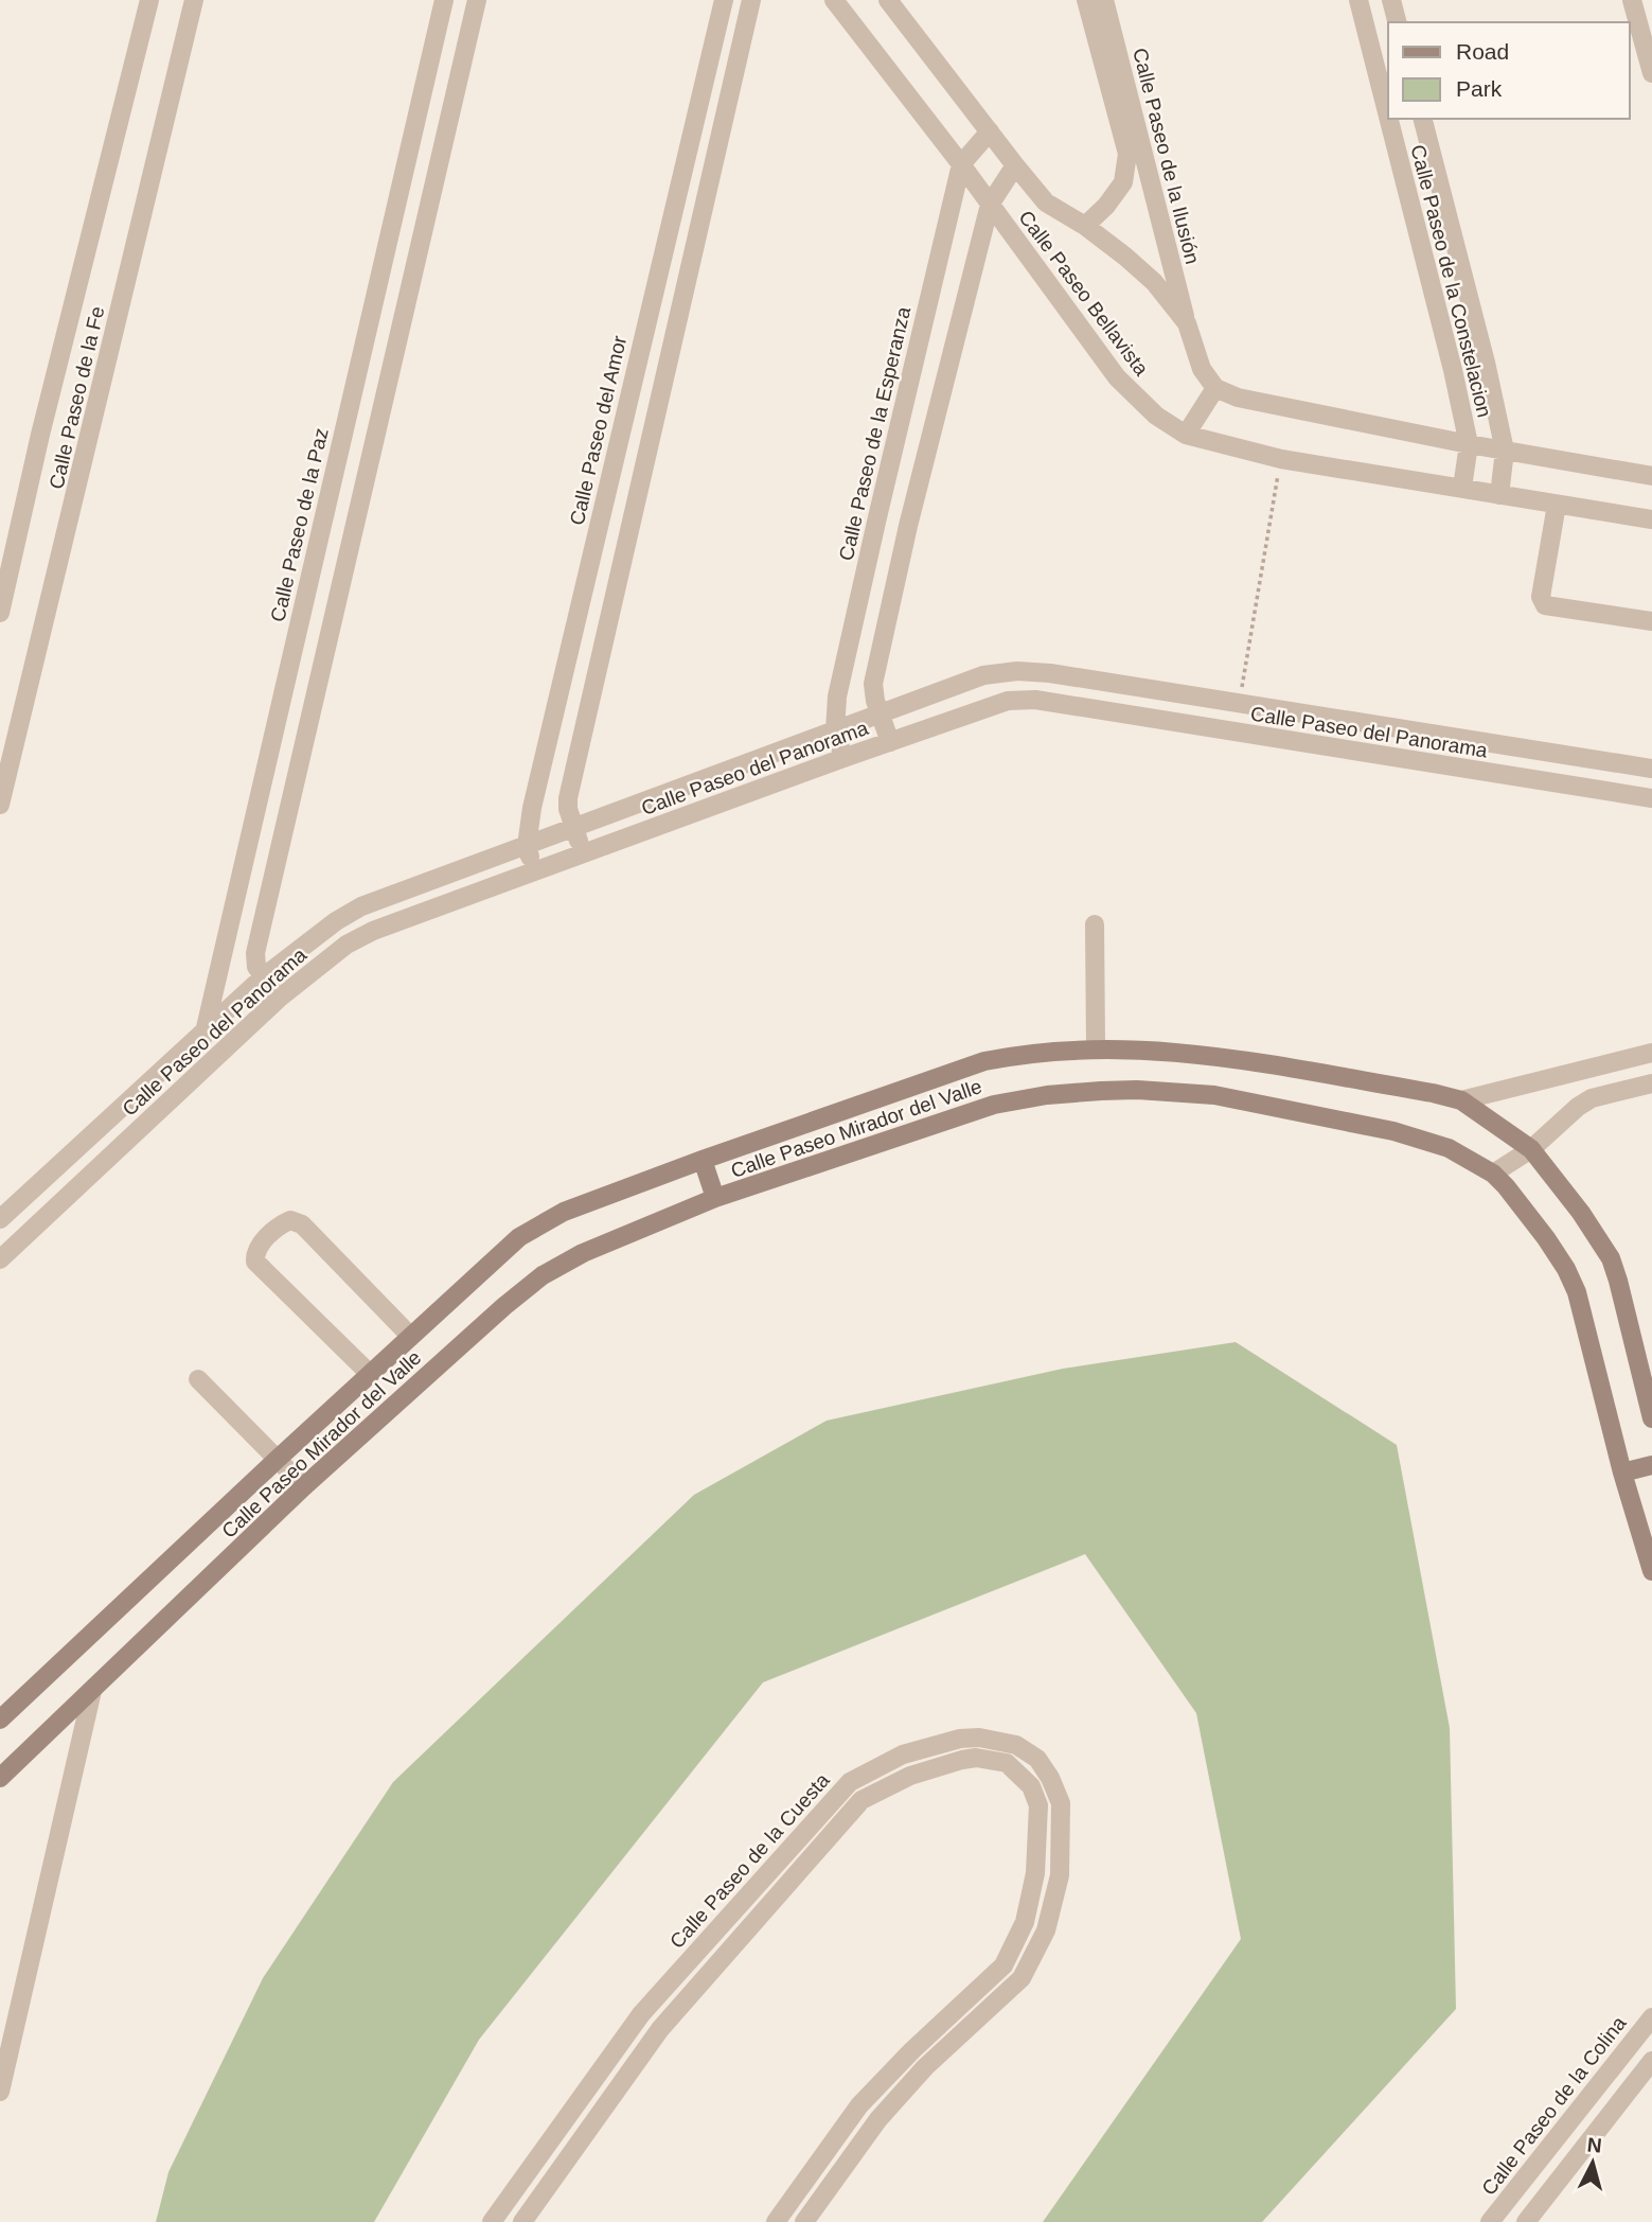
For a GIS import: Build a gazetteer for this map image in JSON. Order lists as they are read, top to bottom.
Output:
{
  "streets": {
    "street": [
      "Calle Paseo de la Ilusión",
      "Calle Paseo de la Constelacion",
      "Calle Paseo Bellavista",
      "Calle Paseo de la Fe",
      "Calle Paseo del Amor",
      "Calle Paseo de la Esperanza",
      "Calle Paseo de la Paz",
      "Calle Paseo del Panorama",
      "Calle Paseo Mirador del Valle",
      "Calle Paseo de la Cuesta",
      "Calle Paseo de la Colina"
    ]
  },
  "crossings": [
    ["Calle Paseo de la Ilusión", "Calle Paseo Bellavista"],
    ["Calle Paseo de la Constelacion", "Calle Paseo Bellavista"],
    ["Calle Paseo Bellavista", "Calle Paseo de la Esperanza"],
    ["Calle Paseo del Amor", "Calle Paseo del Panorama"],
    ["Calle Paseo de la Esperanza", "Calle Paseo del Panorama"],
    ["Calle Paseo de la Paz", "Calle Paseo del Panorama"]
  ],
  "legend": ["Road", "Park"],
  "north": "top"
}
